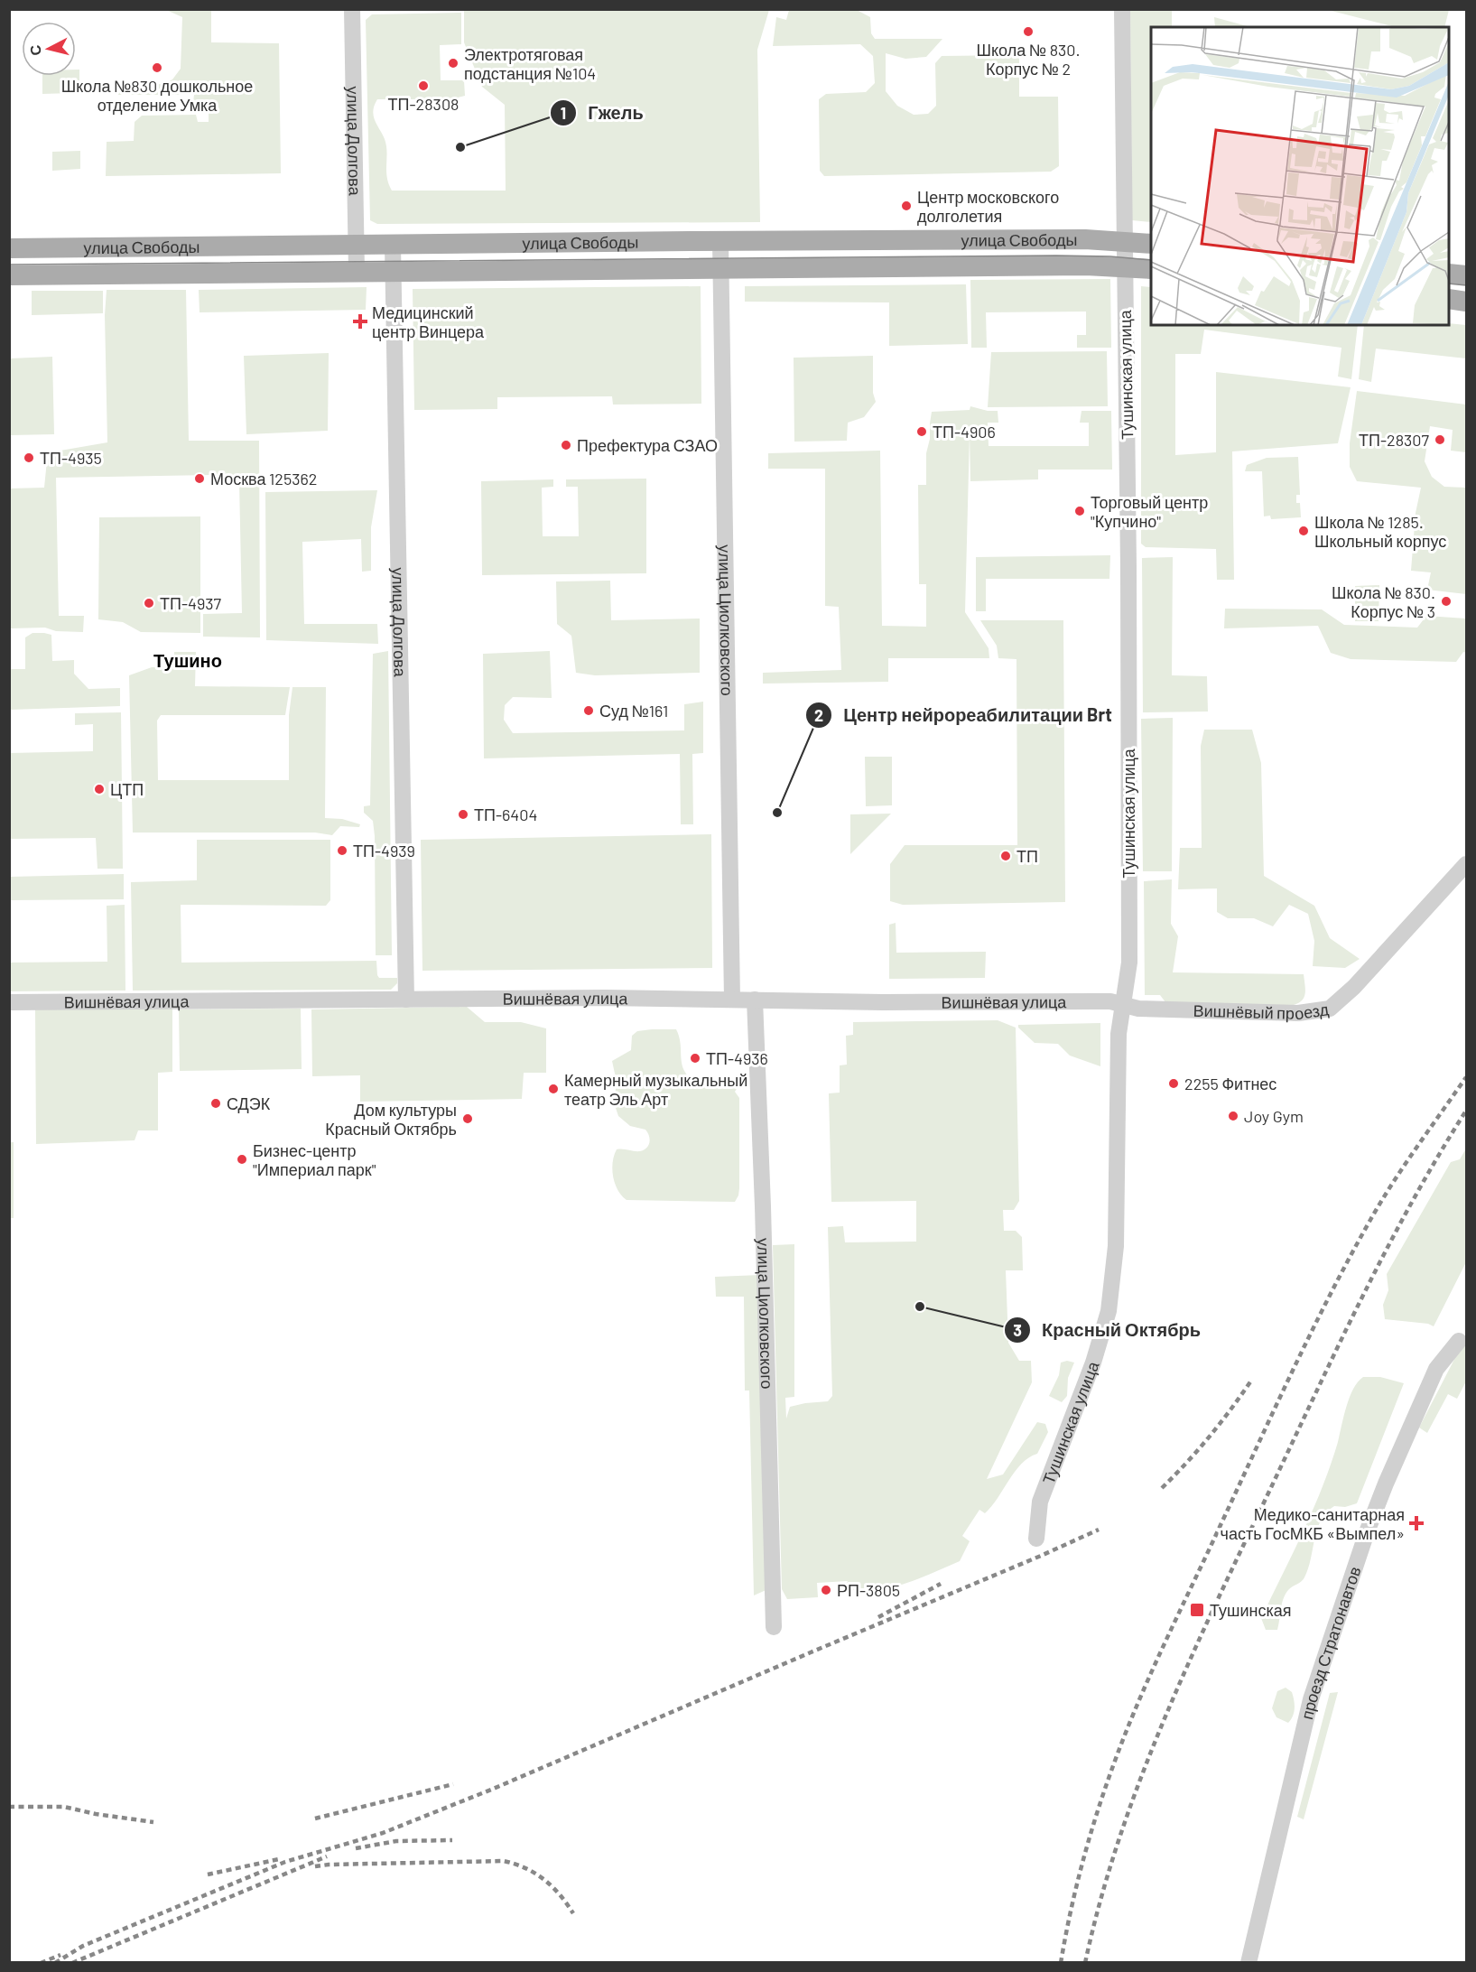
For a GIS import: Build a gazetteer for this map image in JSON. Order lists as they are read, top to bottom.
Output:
{
  "streets": {
    "main road": ["улица Свободы"],
    "street": [
      "улица Долгова",
      "Тушинская улица",
      "улица Циолковского",
      "Вишнёвая улица",
      "Вишнёвый проезд",
      "проезд Стратонавтов"
    ]
  },
  "crossings": [
    ["улица Долгова", "улица Свободы"],
    ["улица Долгова", "Вишнёвая улица"],
    ["улица Свободы", "Тушинская улица"],
    ["улица Свободы", "улица Циолковского"],
    ["Тушинская улица", "Вишнёвая улица"],
    ["Тушинская улица", "Вишнёвый проезд"],
    ["улица Циолковского", "Вишнёвая улица"],
    ["Вишнёвая улица", "Вишнёвый проезд"]
  ],
  "districts": ["Тушино"],
  "places": {
    "other": [
      "Школа № 830. Корпус № 2",
      "Электротяговая подстанция №104",
      "Школа №830 дошкольное отделение Умка",
      "ТП-28308",
      "Гжель",
      "Центр московского долголетия",
      "ТП-4906",
      "ТП-28307",
      "Префектура СЗАО",
      "ТП-4935",
      "Москва 125362",
      "Торговый центр \"Купчино\"",
      "Школа № 1285. Школьный корпус",
      "Школа № 830. Корпус № 3",
      "ТП-4937",
      "Суд №161",
      "ЦТП",
      "Центр нейрореабилитации Brt",
      "ТП-6404",
      "ТП-4939",
      "ТП",
      "ТП-4936",
      "2255 Фитнес",
      "Камерный музыкальный театр Эль Арт",
      "СДЭК",
      "Joy Gym",
      "Дом культуры Красный Октябрь",
      "Бизнес-центр \"Империал парк\"",
      "Красный Октябрь",
      "РП-3805"
    ],
    "health": ["Медицинский центр Винцера", "Медико-санитарная часть ГосМКБ «Вымпел»"],
    "transit": ["Тушинская"]
  },
  "north": "left"
}
